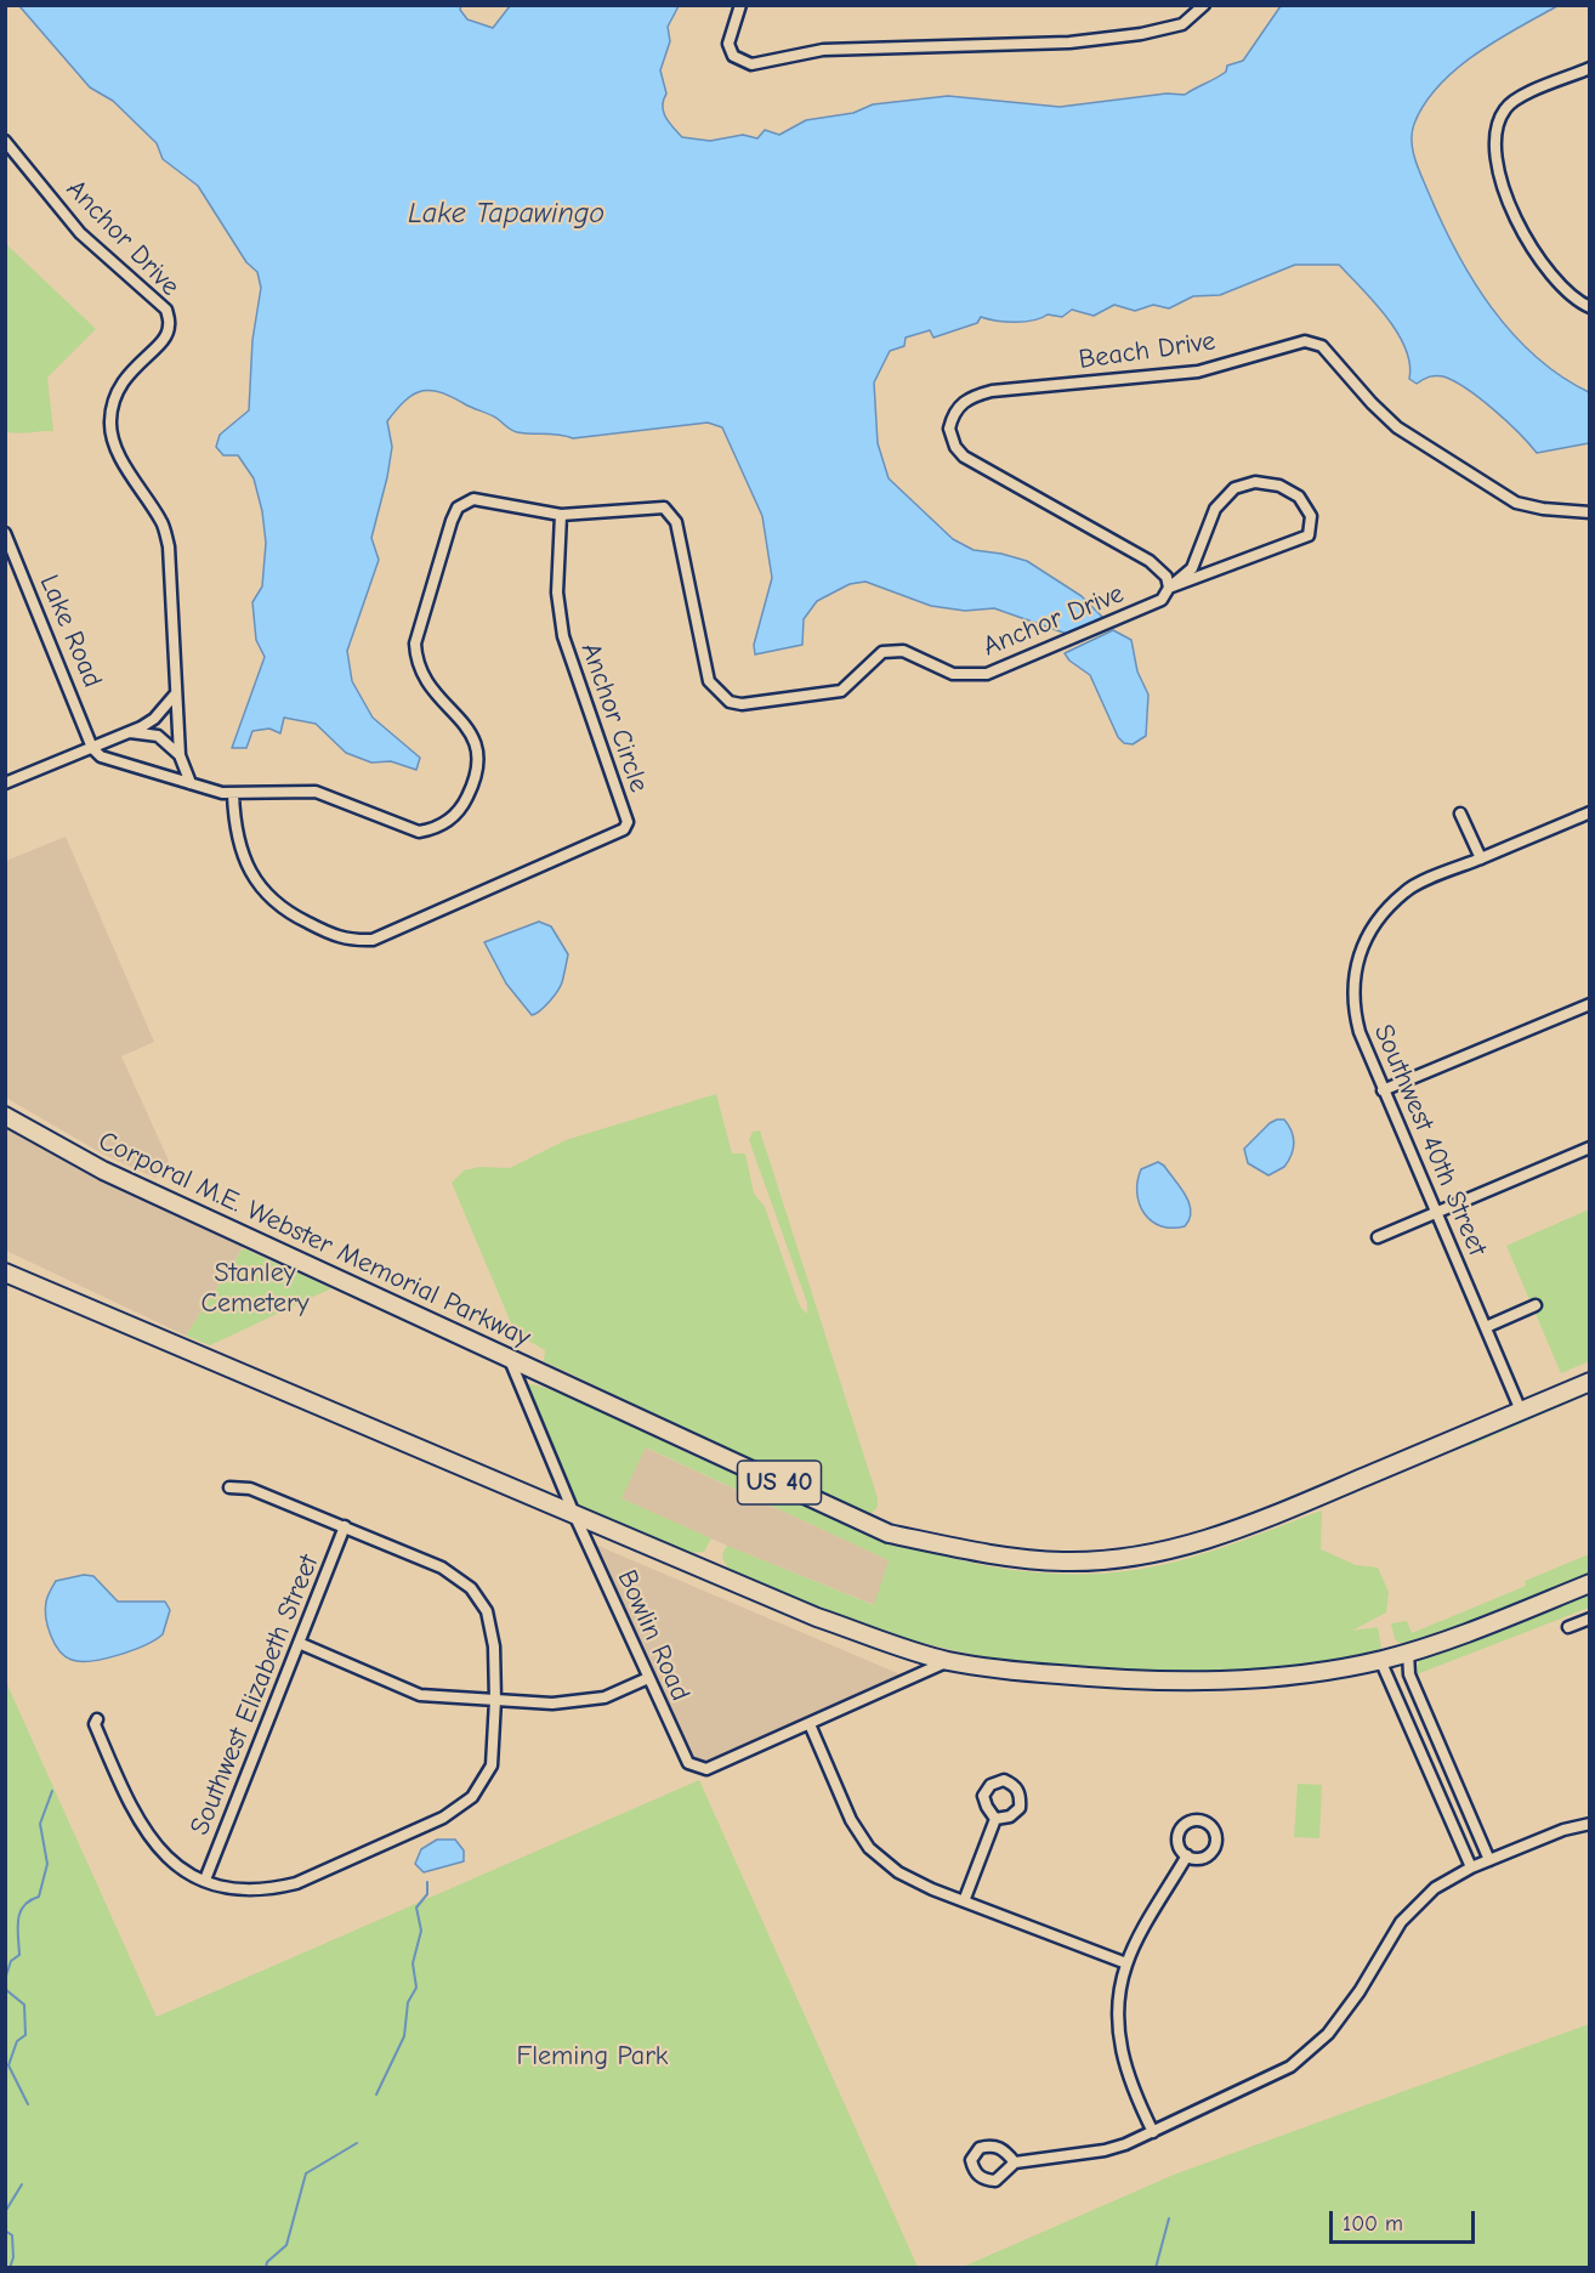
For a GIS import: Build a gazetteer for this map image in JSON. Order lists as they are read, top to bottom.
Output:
{
  "streets": {
    "main road": ["Corporal M.E. Webster Memorial Parkway", "US 40"],
    "street": [
      "Anchor Drive",
      "Beach Drive",
      "Lake Road",
      "Anchor Circle",
      "Southwest 40th Street",
      "Bowlin Road",
      "Southwest Elizabeth Street"
    ]
  },
  "crossings": [
    ["Anchor Drive", "Beach Drive"],
    ["Anchor Drive", "Anchor Circle"],
    ["Southwest 40th Street", "Corporal M.E. Webster Memorial Parkway"],
    ["Corporal M.E. Webster Memorial Parkway", "Bowlin Road"]
  ],
  "water": ["Lake Tapawingo"],
  "parks": ["Stanley Cemetery", "Fleming Park"],
  "scale_bar": "100 m"
}
